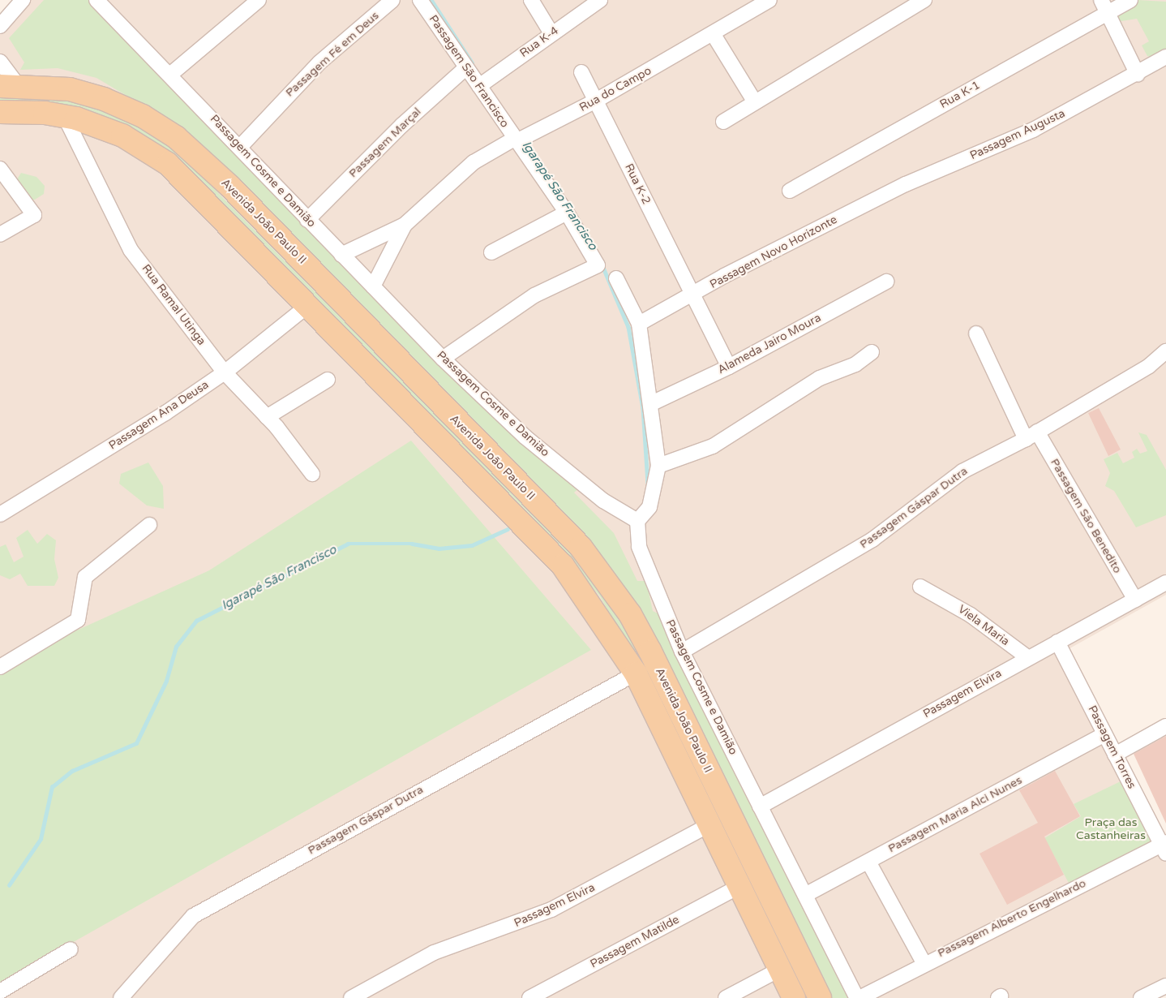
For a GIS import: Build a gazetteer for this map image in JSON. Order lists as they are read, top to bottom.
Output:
{
  "streets": {
    "main road": ["Avenida João Paulo II"],
    "street": [
      "Rua K-4",
      "Passagem Fé em Deus",
      "Passagem São Francisco",
      "Rua do Campo",
      "Rua K-1",
      "Passagem Augusta",
      "Passagem Marçal",
      "Passagem Cosme e Damião",
      "Rua K-2",
      "Passagem Novo Horizonte",
      "Rua Ramal Utinga",
      "Alameda Jairo Moura",
      "Passagem Ana Deusa",
      "Passagem Gáspar Dutra",
      "Passagem São Benedito",
      "Viela Maria",
      "Passagem Elvira",
      "Passagem Torres",
      "Passagem Maria Alci Nunes",
      "Passagem Alberto Engelhardo",
      "Passagem Matilde"
    ]
  },
  "crossings": [
    ["Rua K-4", "Passagem São Francisco"],
    ["Passagem Fé em Deus", "Passagem Cosme e Damião"],
    ["Passagem São Francisco", "Rua do Campo"],
    ["Passagem São Francisco", "Passagem Marçal"],
    ["Passagem São Francisco", "Passagem Cosme e Damião"],
    ["Rua do Campo", "Passagem Cosme e Damião"],
    ["Rua do Campo", "Rua K-2"],
    ["Passagem Augusta", "Passagem Novo Horizonte"],
    ["Passagem Marçal", "Passagem Cosme e Damião"],
    ["Passagem Cosme e Damião", "Passagem Gáspar Dutra"],
    ["Passagem Cosme e Damião", "Passagem Elvira"],
    ["Passagem Cosme e Damião", "Passagem Maria Alci Nunes"],
    ["Passagem Cosme e Damião", "Passagem Alberto Engelhardo"],
    ["Rua K-2", "Passagem Novo Horizonte"],
    ["Rua K-2", "Alameda Jairo Moura"],
    ["Avenida João Paulo II", "Rua Ramal Utinga"],
    ["Avenida João Paulo II", "Passagem Ana Deusa"],
    ["Avenida João Paulo II", "Passagem Gáspar Dutra"],
    ["Avenida João Paulo II", "Passagem Elvira"],
    ["Avenida João Paulo II", "Passagem Matilde"],
    ["Rua Ramal Utinga", "Passagem Ana Deusa"],
    ["Passagem Gáspar Dutra", "Passagem São Benedito"],
    ["Passagem São Benedito", "Passagem Elvira"],
    ["Viela Maria", "Passagem Elvira"],
    ["Passagem Elvira", "Passagem Torres"],
    ["Passagem Torres", "Passagem Maria Alci Nunes"],
    ["Passagem Torres", "Passagem Alberto Engelhardo"]
  ],
  "water": ["Igarapé São Francisco"],
  "parks": ["Praça das Castanheiras"]
}
